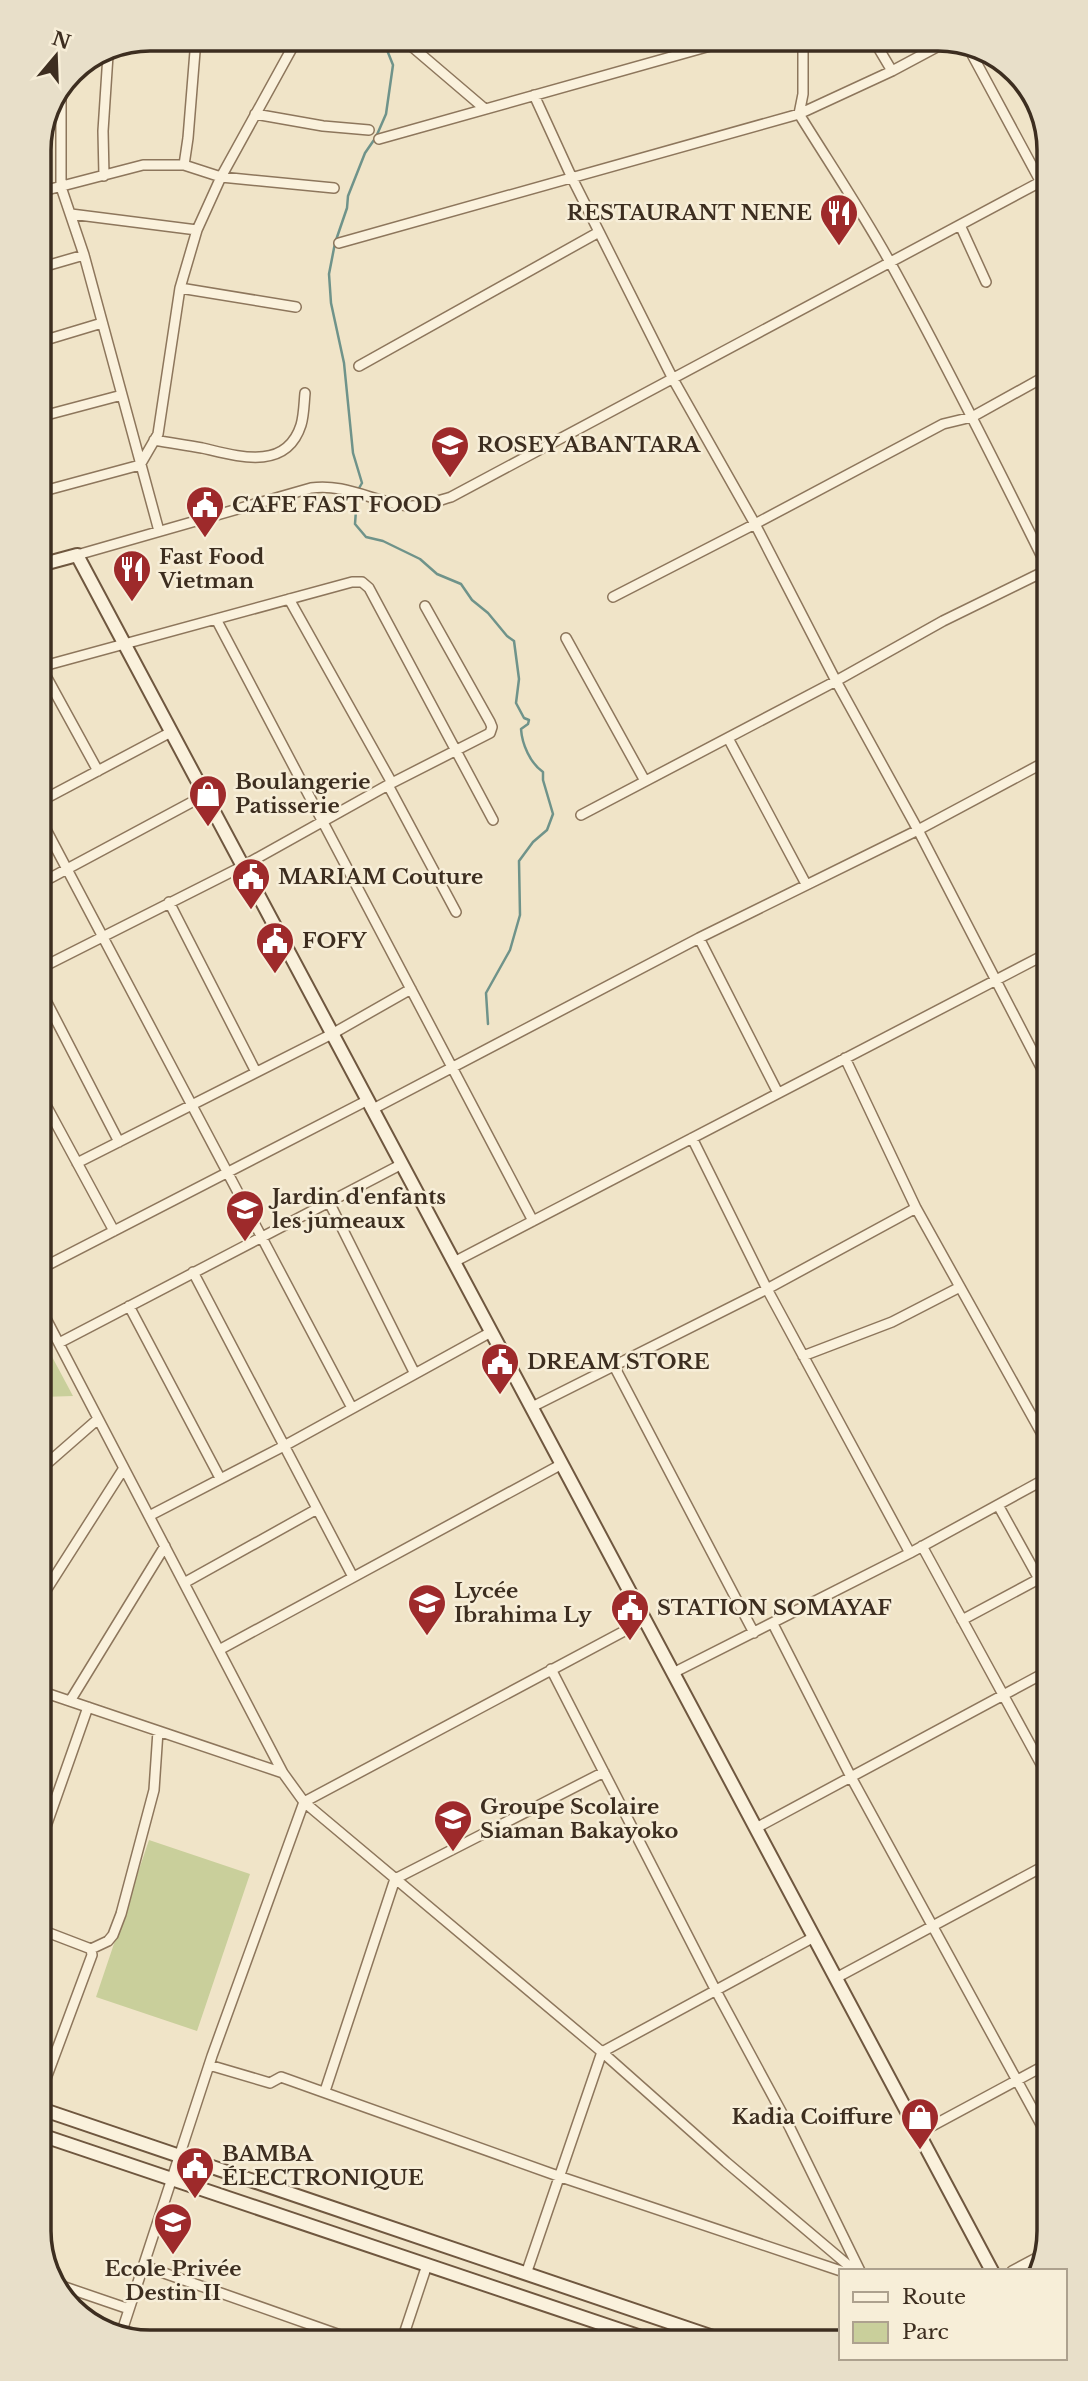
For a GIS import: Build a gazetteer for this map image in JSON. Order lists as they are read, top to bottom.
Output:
{
  "places": {
    "restaurant": ["RESTAURANT NENE", "Fast Food Vietman"],
    "school or university": [
      "ROSEY ABANTARA",
      "Jardin d'enfants les jumeaux",
      "Lycée Ibrahima Ly",
      "Groupe Scolaire Siaman Bakayoko",
      "Ecole Privée Destin II"
    ],
    "public building": [
      "CAFE FAST FOOD",
      "MARIAM Couture",
      "FOFY",
      "DREAM STORE",
      "STATION SOMAYAF",
      "BAMBA ÉLECTRONIQUE"
    ],
    "shop": ["Boulangerie Patisserie", "Kadia Coiffure"]
  },
  "legend": ["Route", "Parc"],
  "north": "top"
}
